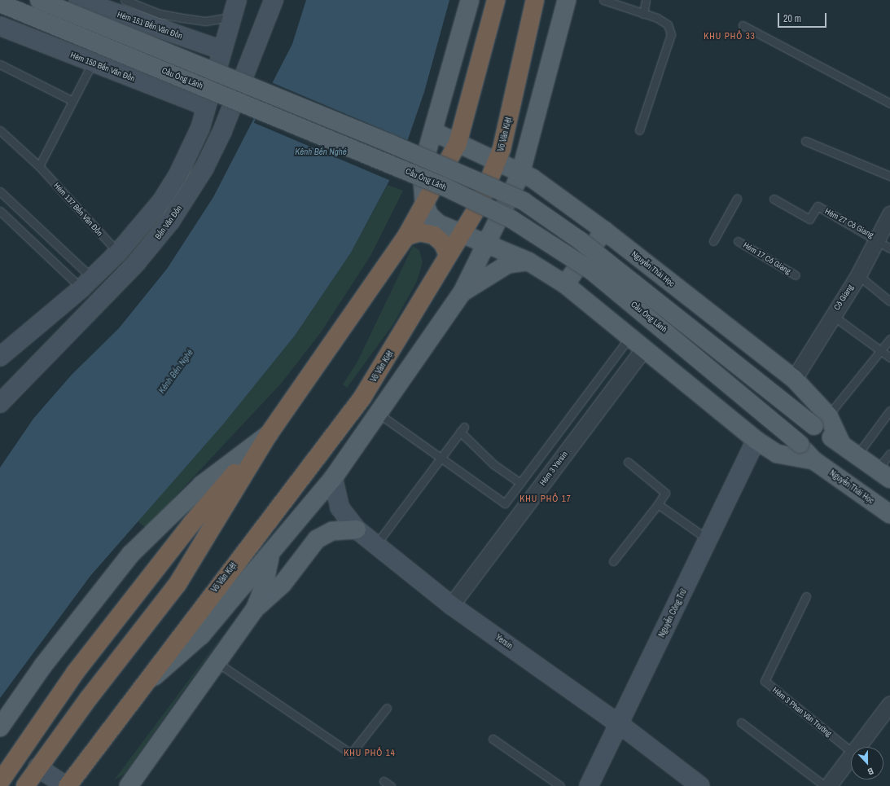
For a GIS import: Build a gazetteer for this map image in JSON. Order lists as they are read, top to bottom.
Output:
{
  "streets": {
    "highway": ["Võ Văn Kiệt"],
    "main road": [
      "Hẻm 151 Bến Vân Đồn",
      "Hẻm 150 Bến Vân Đồn",
      "Cầu Ông Lãnh",
      "Bến Vân Đồn",
      "Nguyễn Thái Học",
      "Nguyễn Công Trứ",
      "Yersin"
    ],
    "street": ["Cô Giang", "Hẻm 3 Yersin"],
    "lane": [
      "Hẻm 137 Bến Vân Đồn",
      "Hẻm 27 Cô Giang",
      "Hẻm 17 Cô Giang",
      "Hẻm 3 Phan Văn Trường"
    ]
  },
  "crossings": [
    ["Cầu Ông Lãnh", "Nguyễn Thái Học"],
    ["Võ Văn Kiệt", "Nguyễn Thái Học"],
    ["Võ Văn Kiệt", "Yersin"],
    ["Hẻm 27 Cô Giang", "Cô Giang"],
    ["Nguyễn Thái Học", "Cô Giang"],
    ["Nguyễn Thái Học", "Hẻm 3 Yersin"],
    ["Nguyễn Thái Học", "Nguyễn Công Trứ"],
    ["Hẻm 3 Yersin", "Yersin"],
    ["Nguyễn Công Trứ", "Yersin"]
  ],
  "districts": ["KHU PHỐ 33", "KHU PHỐ 17", "KHU PHỐ 14"],
  "water": ["Kênh Bến Nghé"],
  "scale_bar": "20 m",
  "north": "bottom"
}
